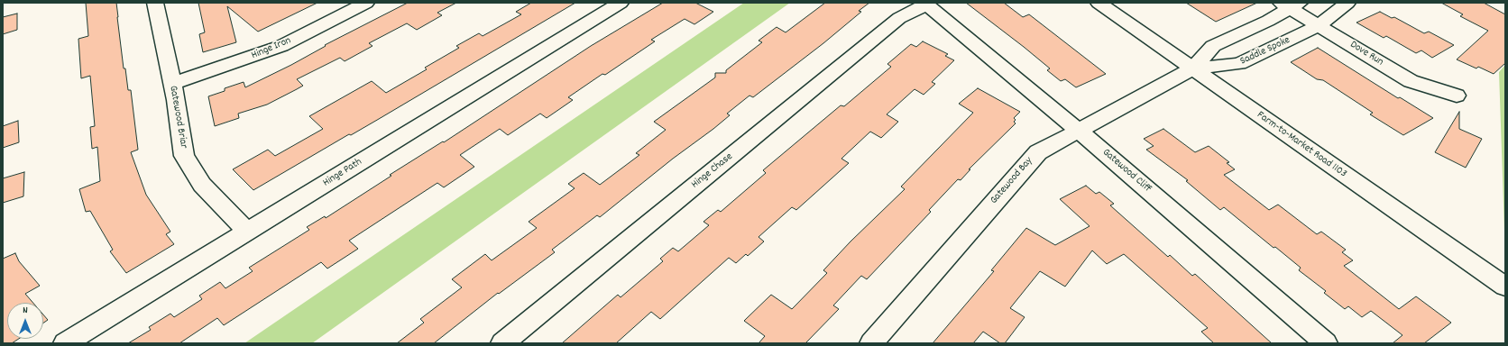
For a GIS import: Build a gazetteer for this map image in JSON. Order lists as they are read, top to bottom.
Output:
{
  "streets": {
    "street": [
      "Hinge Iron",
      "Saddle Spoke",
      "Dove Run",
      "Gatewood Briar",
      "Farm-to-Market Road 1103",
      "Hinge Chase",
      "Gatewood Cliff",
      "Hinge Path",
      "Gatewood Bay"
    ]
  },
  "crossings": [
    ["Hinge Iron", "Gatewood Briar"],
    ["Saddle Spoke", "Dove Run"],
    ["Saddle Spoke", "Farm-to-Market Road 1103"],
    ["Saddle Spoke", "Gatewood Bay"],
    ["Gatewood Briar", "Hinge Path"],
    ["Farm-to-Market Road 1103", "Gatewood Bay"],
    ["Hinge Chase", "Gatewood Cliff"],
    ["Gatewood Cliff", "Gatewood Bay"]
  ],
  "north": "top"
}
